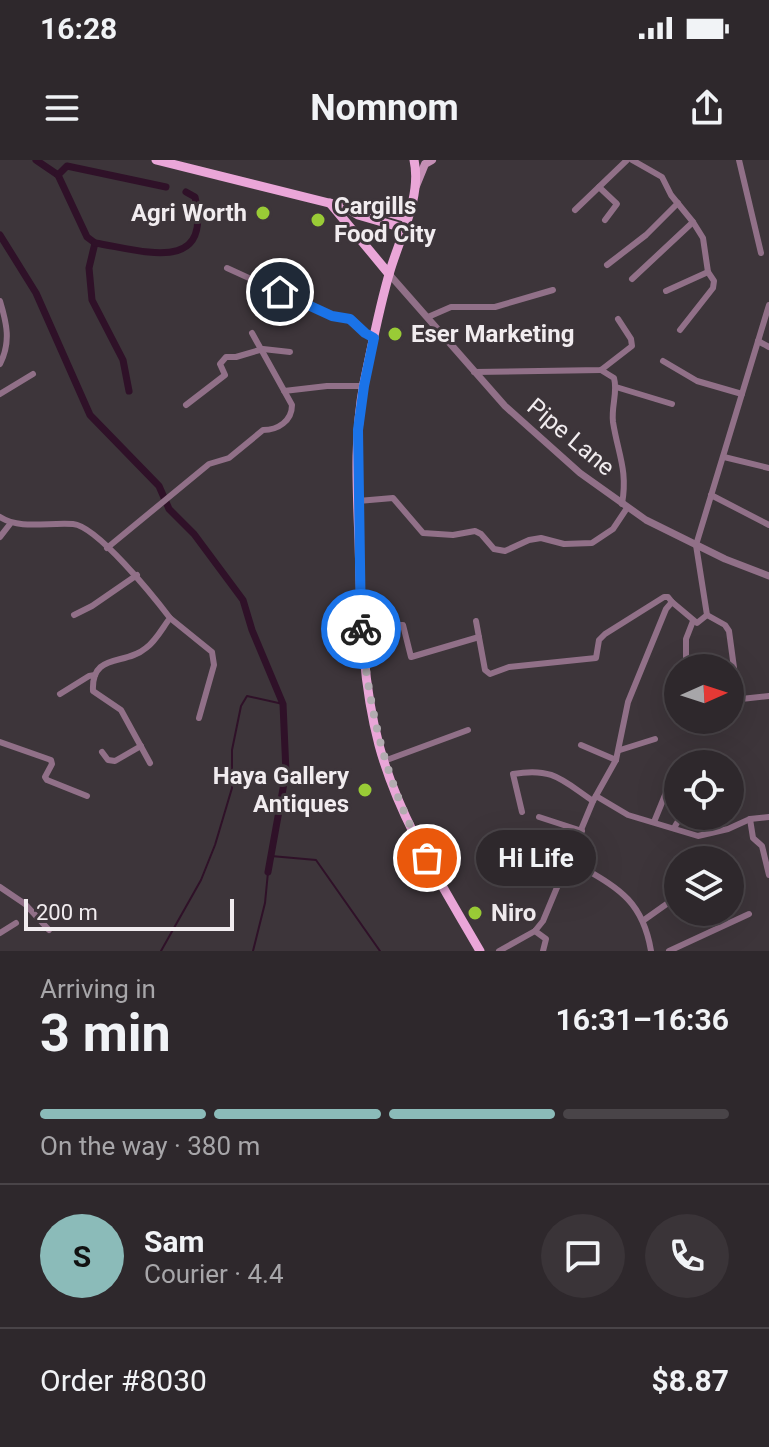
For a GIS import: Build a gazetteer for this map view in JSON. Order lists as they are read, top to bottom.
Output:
{
  "streets": {
    "street": ["Pipe Lane"]
  },
  "places": [
    "Agri Worth",
    "Cargills Food City",
    "Eser Marketing",
    "Haya Gallery Antiques",
    "Hi Life",
    "Niro"
  ],
  "scale_bar": "200 m",
  "north": "right",
  "page": {
    "status": "16:28",
    "header": "Nomnom",
    "bubble": "Hi Life",
    "scale": "200 m",
    "heading": ["3 min", "Arriving in", "16:31–16:36"],
    "panel": [
      "Sam",
      "Courier · 4.4",
      "Order #8030",
      "$8.87"
    ],
    "bar": "On the way · 380 m",
    "round": "S"
  }
}
